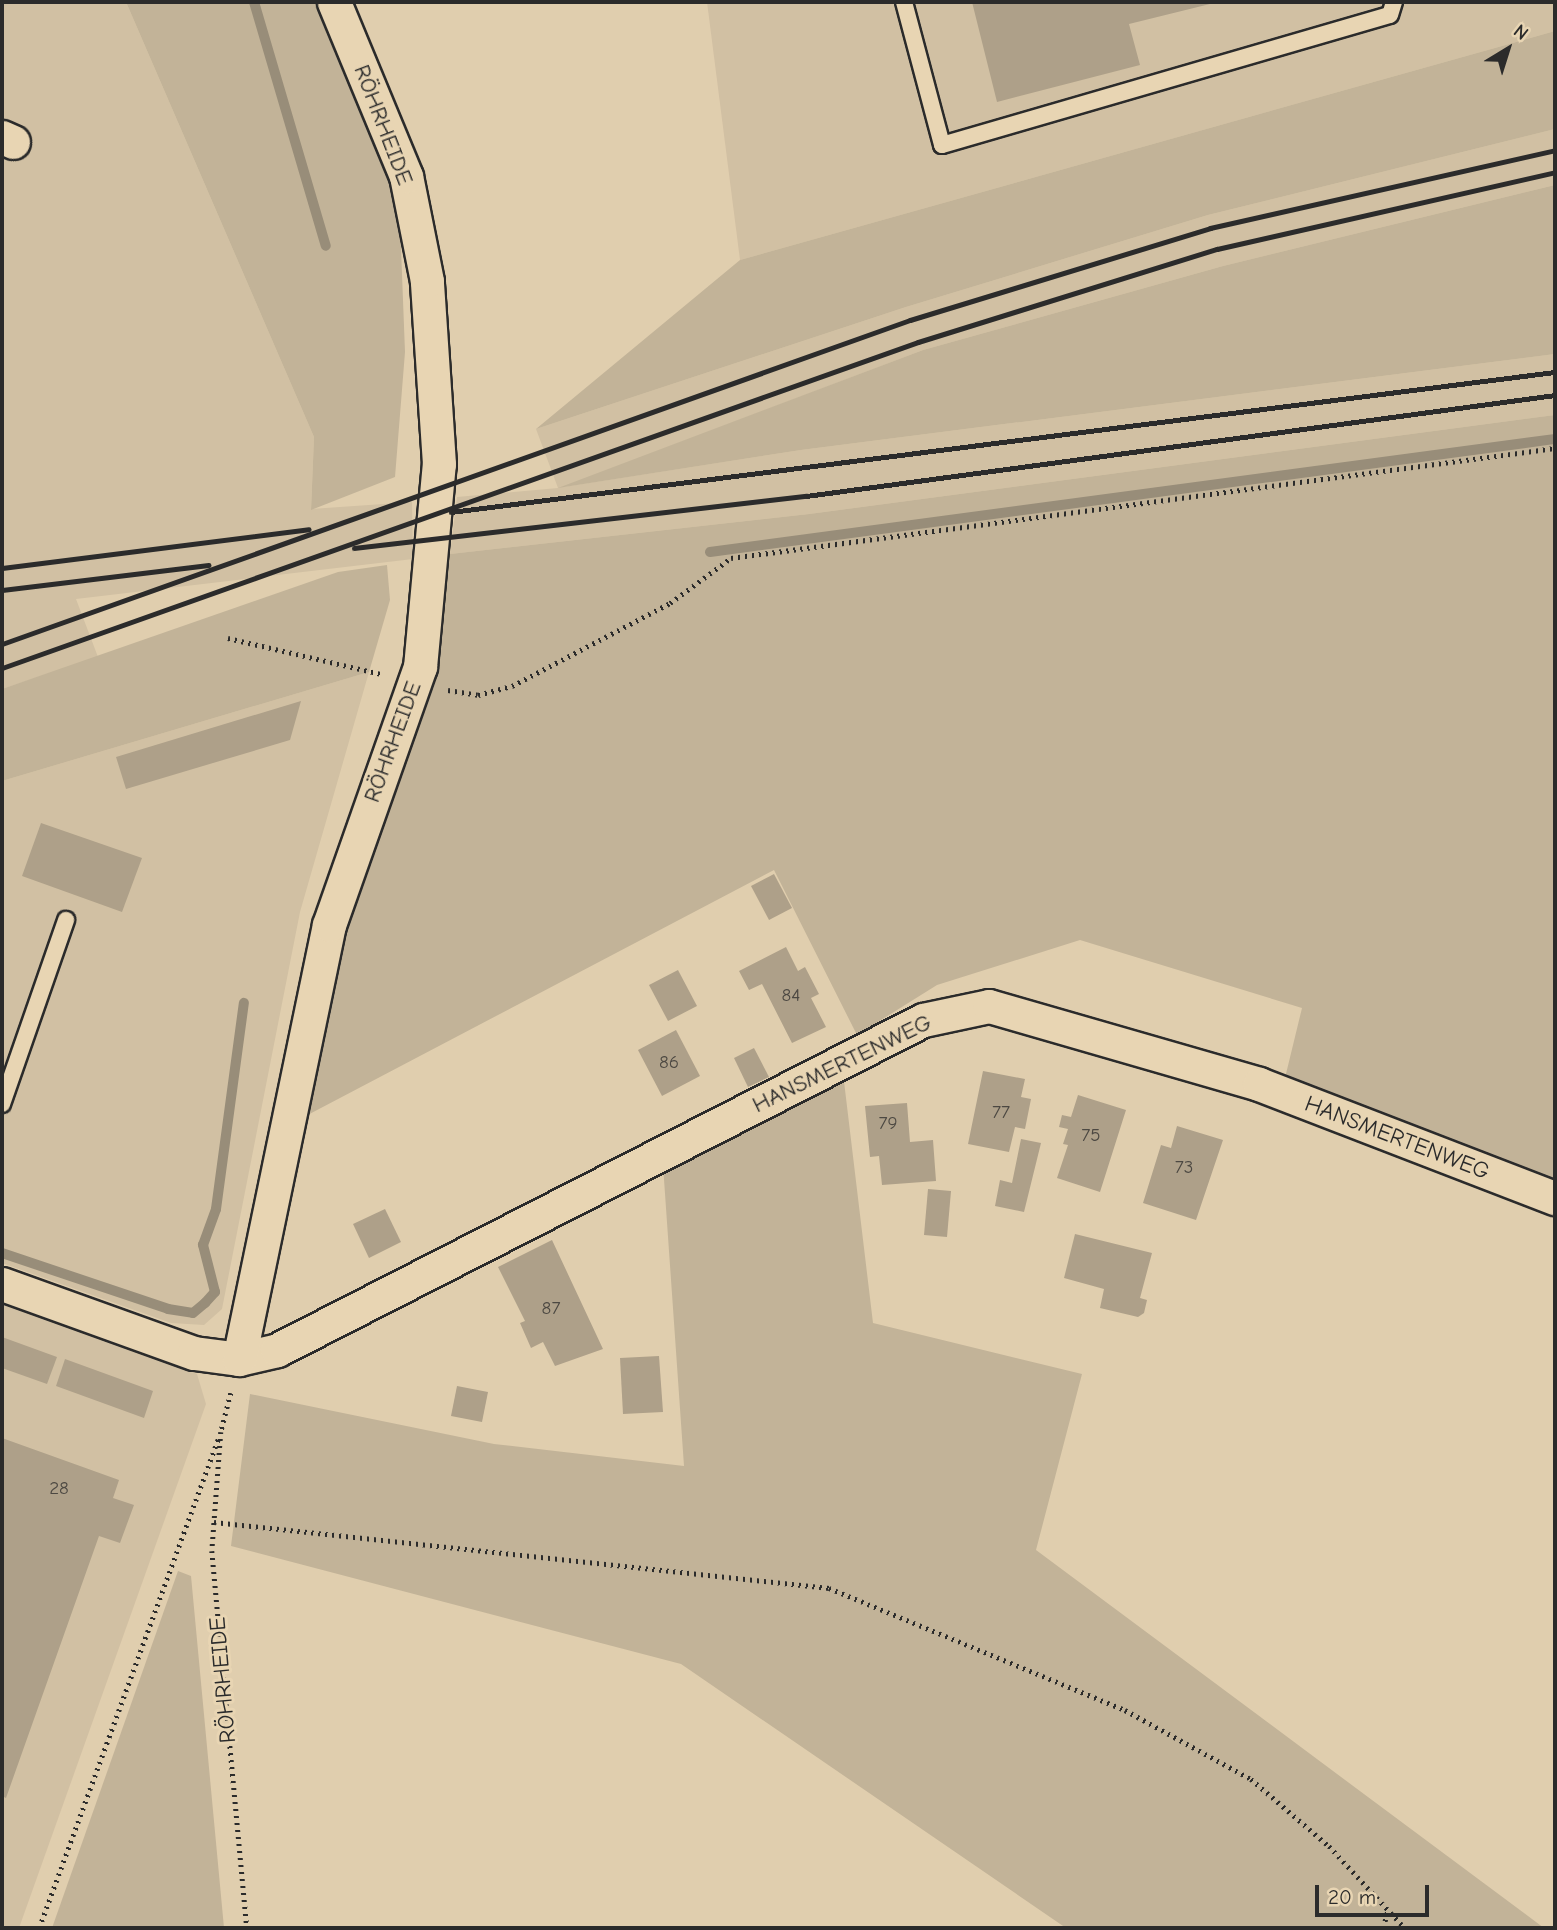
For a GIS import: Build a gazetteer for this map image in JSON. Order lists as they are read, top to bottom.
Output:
{
  "streets": {
    "street": ["RÖHRHEIDE", "HANSMERTENWEG"]
  },
  "crossings": [
    ["RÖHRHEIDE", "HANSMERTENWEG"]
  ],
  "house_numbers": [
    "84",
    "86",
    "77",
    "79",
    "75",
    "73",
    "87",
    "28"
  ],
  "scale_bar": "20 m",
  "north": "top right"
}
